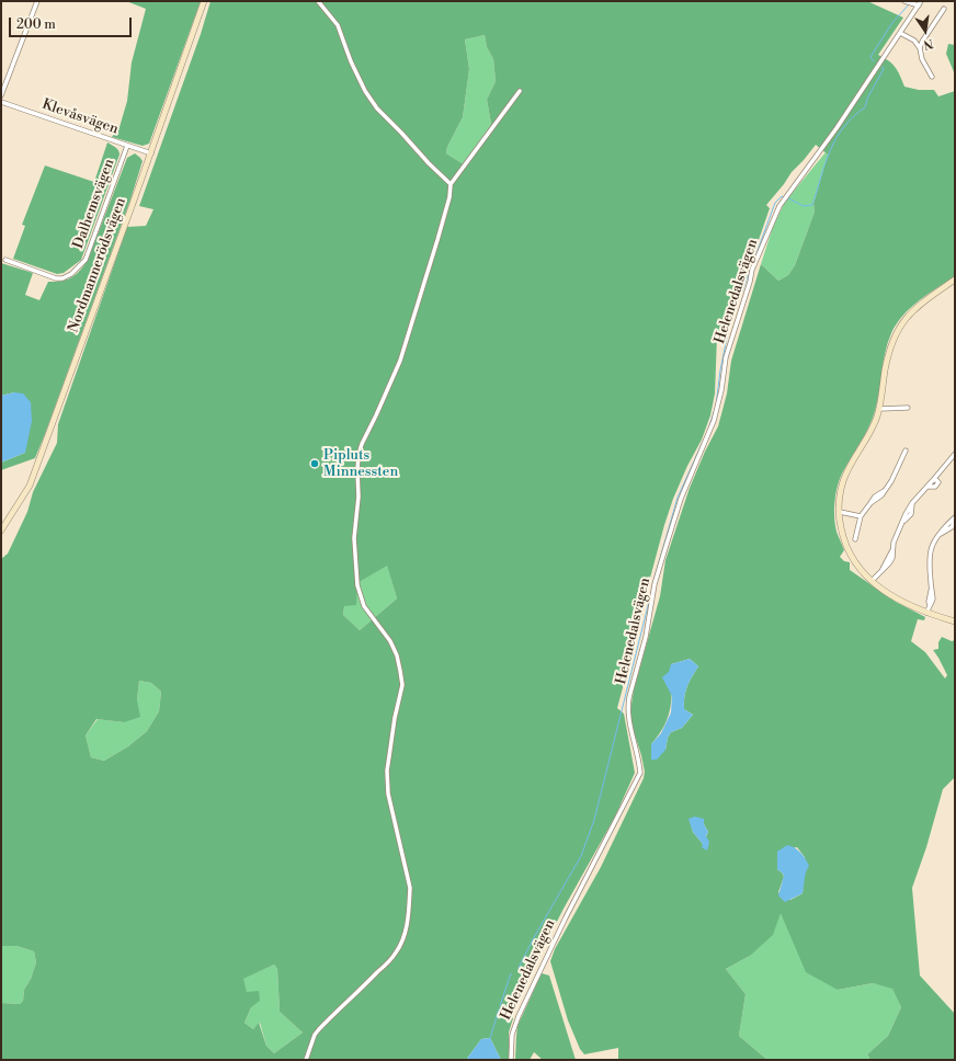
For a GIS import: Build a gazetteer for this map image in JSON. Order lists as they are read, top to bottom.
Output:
{
  "streets": {
    "main road": ["Nordmannerödsvägen"],
    "street": ["Klevåsvägen", "Dalhemsvägen", "Helenedalsvägen"]
  },
  "crossings": [
    ["Klevåsvägen", "Dalhemsvägen"],
    ["Klevåsvägen", "Nordmannerödsvägen"]
  ],
  "places": ["Pipluts Minnessten"],
  "scale_bar": "200 m",
  "north": "bottom"
}
